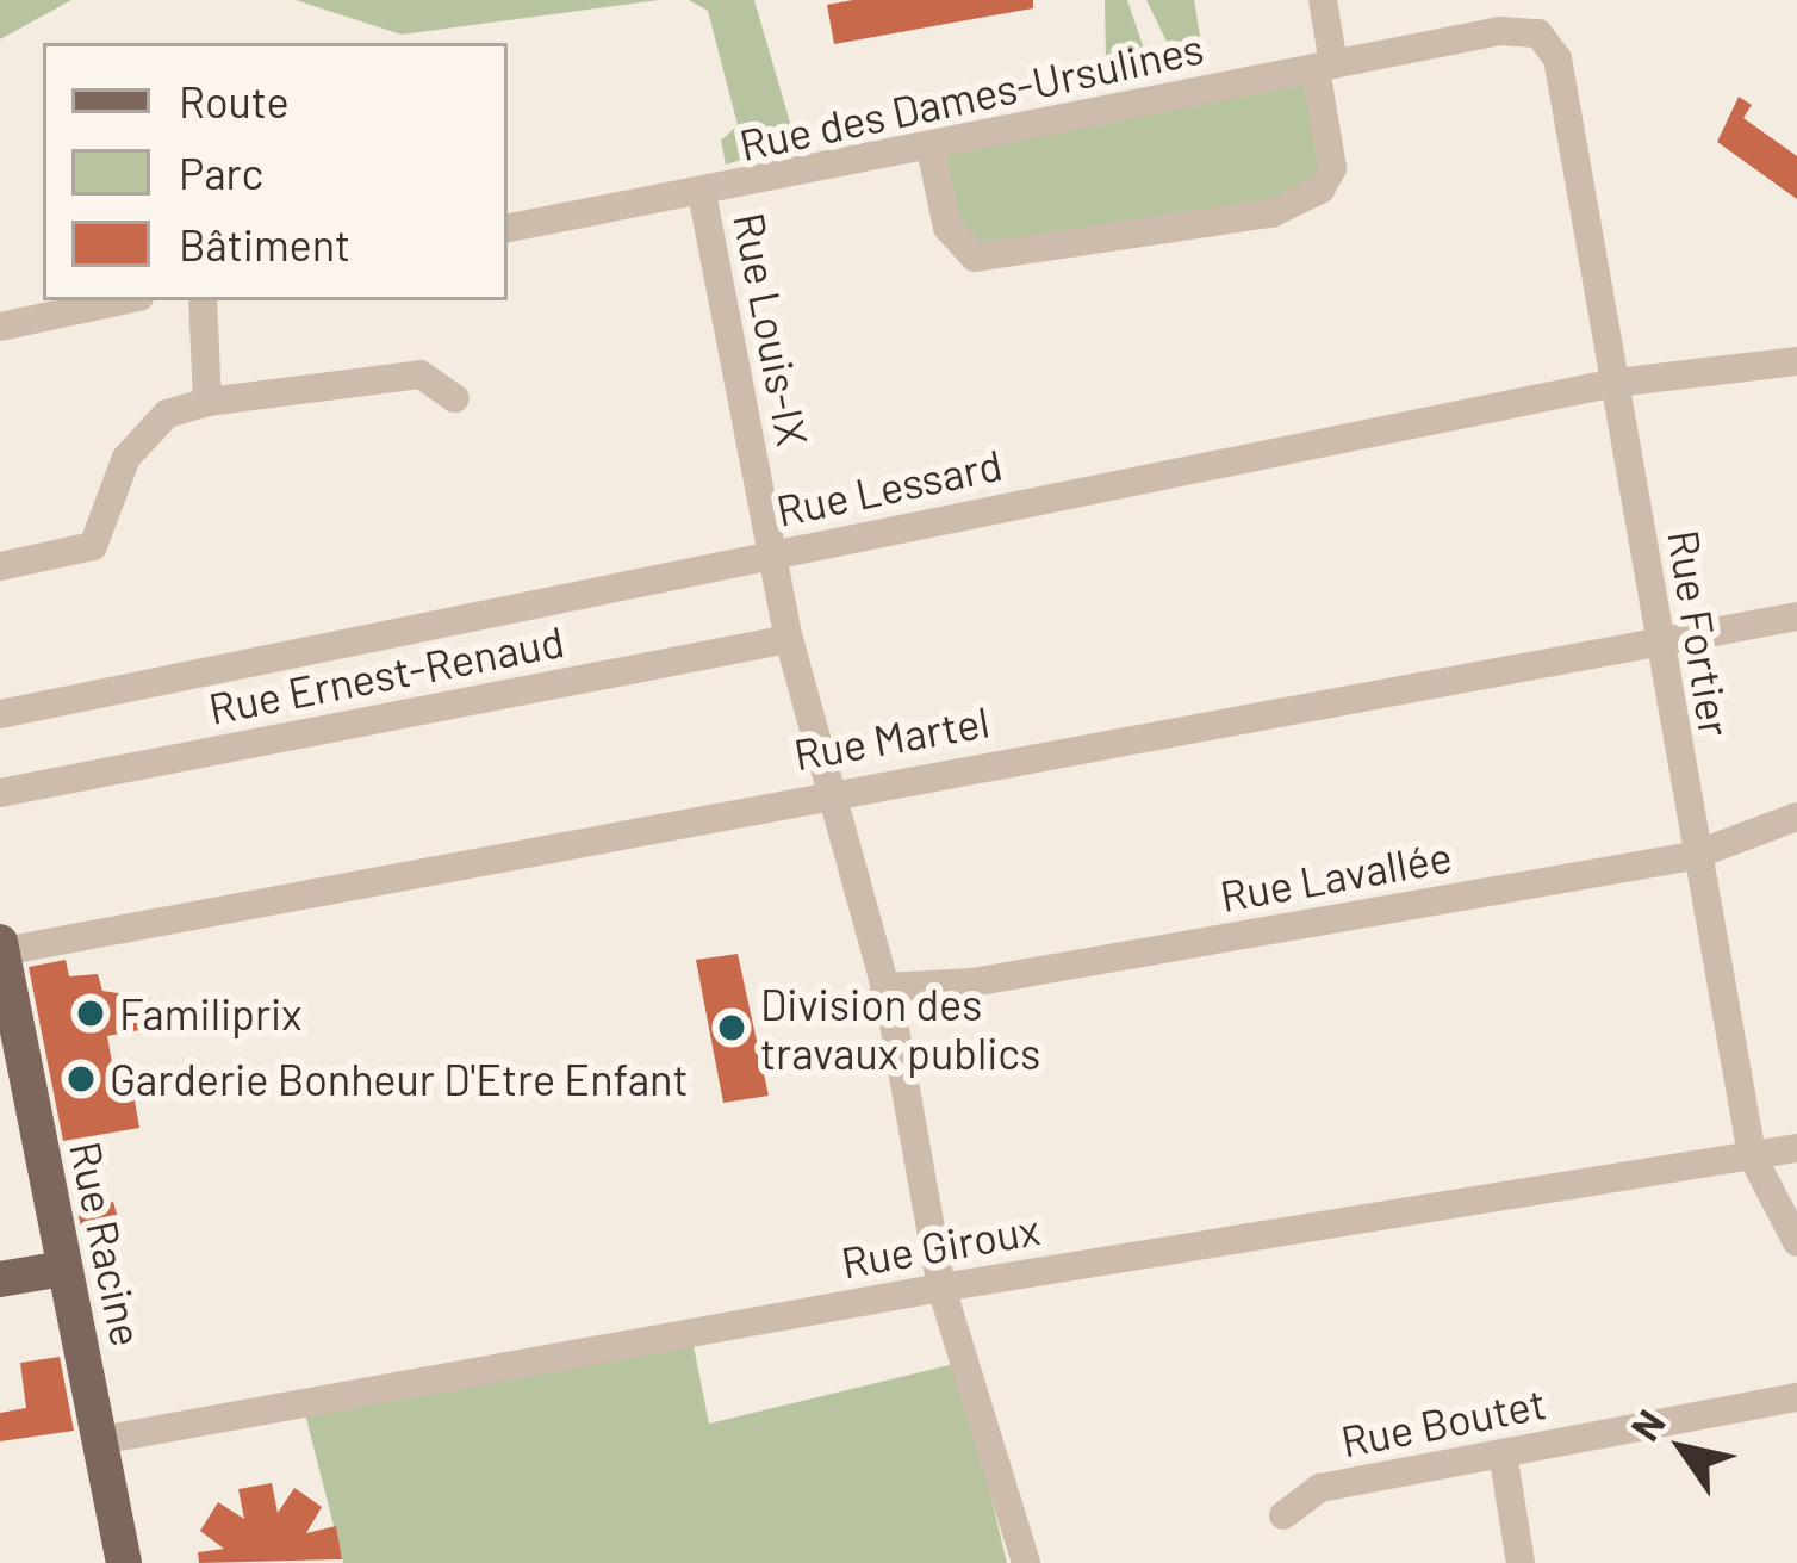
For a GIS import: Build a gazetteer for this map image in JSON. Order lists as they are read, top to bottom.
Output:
{
  "streets": {
    "main road": ["Rue Racine"],
    "street": [
      "Rue des Dames-Ursulines",
      "Rue Louis-IX",
      "Rue Lessard",
      "Rue Fortier",
      "Rue Ernest-Renaud",
      "Rue Martel",
      "Rue Lavallée",
      "Rue Giroux",
      "Rue Boutet"
    ]
  },
  "crossings": [
    ["Rue des Dames-Ursulines", "Rue Louis-IX"],
    ["Rue des Dames-Ursulines", "Rue Fortier"],
    ["Rue Louis-IX", "Rue Lessard"],
    ["Rue Louis-IX", "Rue Ernest-Renaud"],
    ["Rue Louis-IX", "Rue Martel"],
    ["Rue Louis-IX", "Rue Lavallée"],
    ["Rue Louis-IX", "Rue Giroux"],
    ["Rue Lessard", "Rue Fortier"],
    ["Rue Fortier", "Rue Martel"],
    ["Rue Fortier", "Rue Lavallée"],
    ["Rue Fortier", "Rue Giroux"],
    ["Rue Martel", "Rue Racine"],
    ["Rue Racine", "Rue Giroux"]
  ],
  "places": ["Familiprix", "Division des travaux publics", "Garderie Bonheur D'Etre Enfant"],
  "legend": ["Route", "Parc", "Bâtiment"],
  "north": "top left"
}
